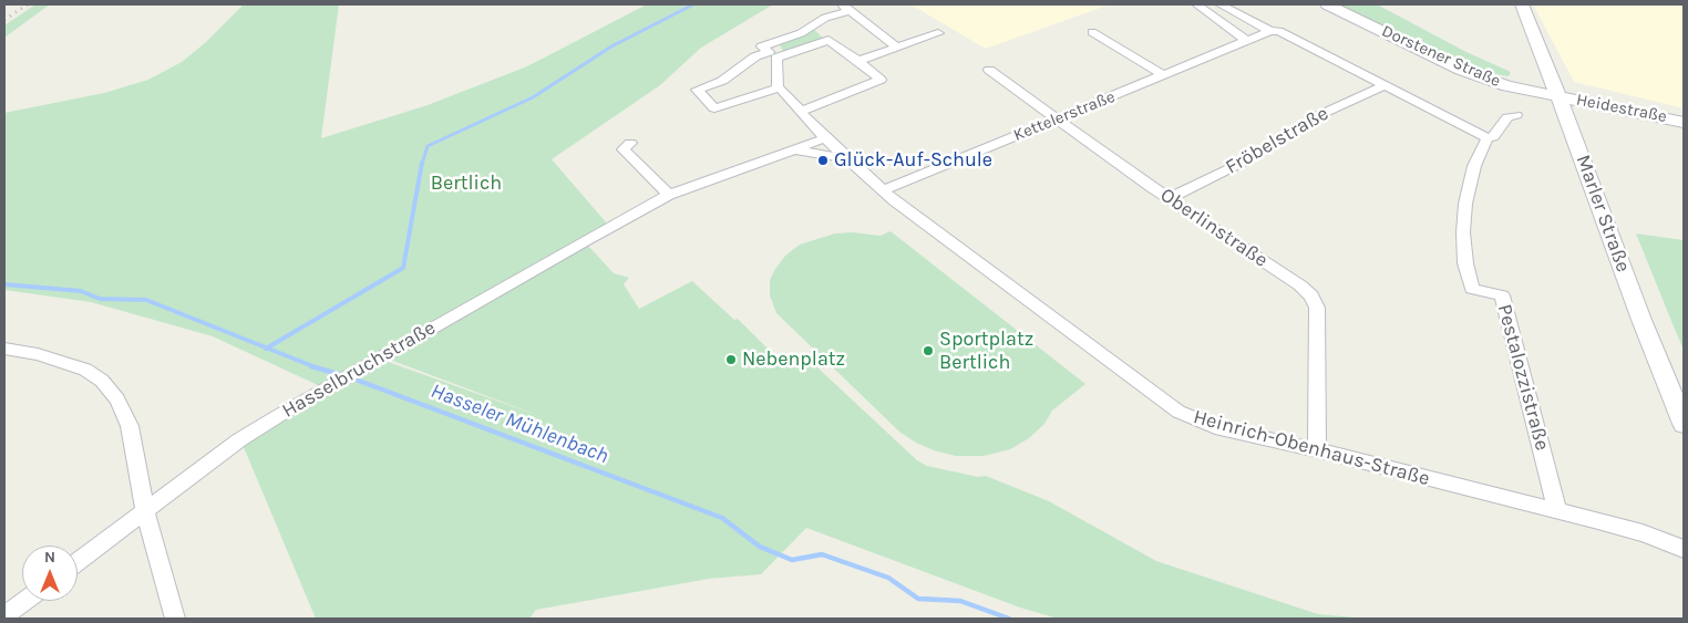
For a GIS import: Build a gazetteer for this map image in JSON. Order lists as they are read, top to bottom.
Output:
{
  "streets": {
    "main road": ["Dorstener Straße", "Heidestraße", "Marler Straße"],
    "street": [
      "Kettelerstraße",
      "Fröbelstraße",
      "Oberlinstraße",
      "Hasselbruchstraße",
      "Pestalozzistraße",
      "Heinrich-Obenhaus-Straße"
    ]
  },
  "crossings": [
    ["Dorstener Straße", "Heidestraße"],
    ["Dorstener Straße", "Marler Straße"],
    ["Heidestraße", "Marler Straße"],
    ["Kettelerstraße", "Oberlinstraße"],
    ["Kettelerstraße", "Heinrich-Obenhaus-Straße"],
    ["Fröbelstraße", "Oberlinstraße"],
    ["Oberlinstraße", "Heinrich-Obenhaus-Straße"],
    ["Hasselbruchstraße", "Heinrich-Obenhaus-Straße"],
    ["Pestalozzistraße", "Heinrich-Obenhaus-Straße"]
  ],
  "water": ["Hasseler Mühlenbach"],
  "parks": ["Bertlich"],
  "places": ["Glück-Auf-Schule", "Sportplatz Bertlich", "Nebenplatz"],
  "north": "top"
}
